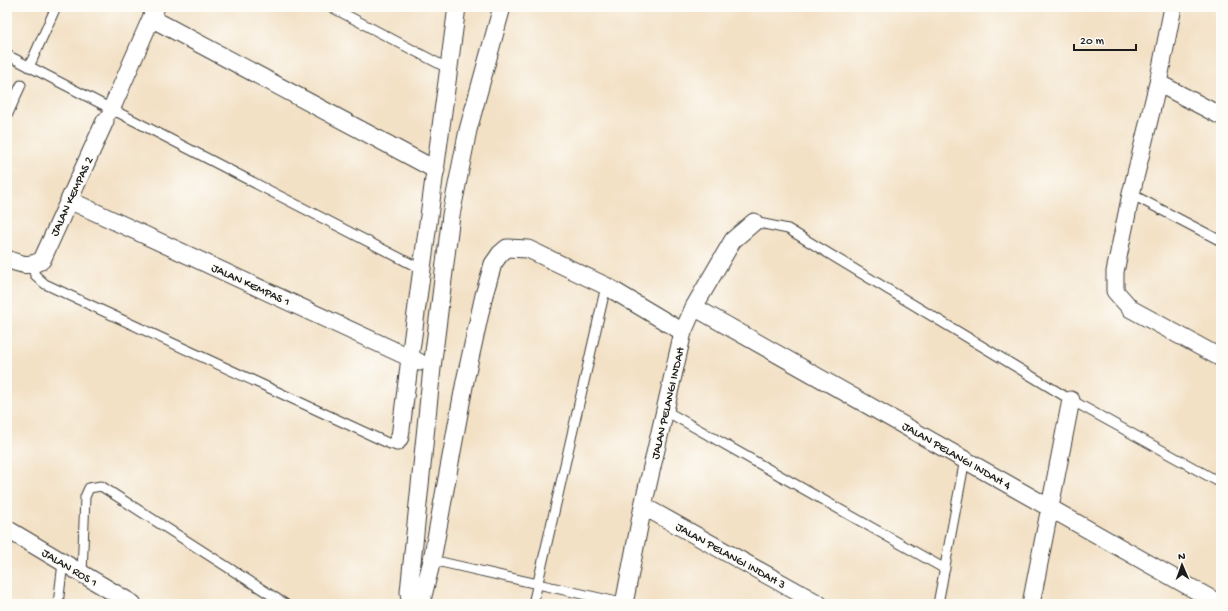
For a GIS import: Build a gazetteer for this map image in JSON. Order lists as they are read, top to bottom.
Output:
{
  "streets": {
    "street": [
      "JALAN KEMPAS 2",
      "JALAN KEMPAS 1",
      "JALAN PELANGI INDAH",
      "JALAN PELANGI INDAH 4",
      "JALAN PELANGI INDAH 3",
      "JALAN ROS 1"
    ]
  },
  "crossings": [
    ["JALAN KEMPAS 2", "JALAN KEMPAS 1"],
    ["JALAN PELANGI INDAH", "JALAN PELANGI INDAH 4"],
    ["JALAN PELANGI INDAH", "JALAN PELANGI INDAH 3"]
  ],
  "scale_bar": "20 m",
  "north": "top"
}
